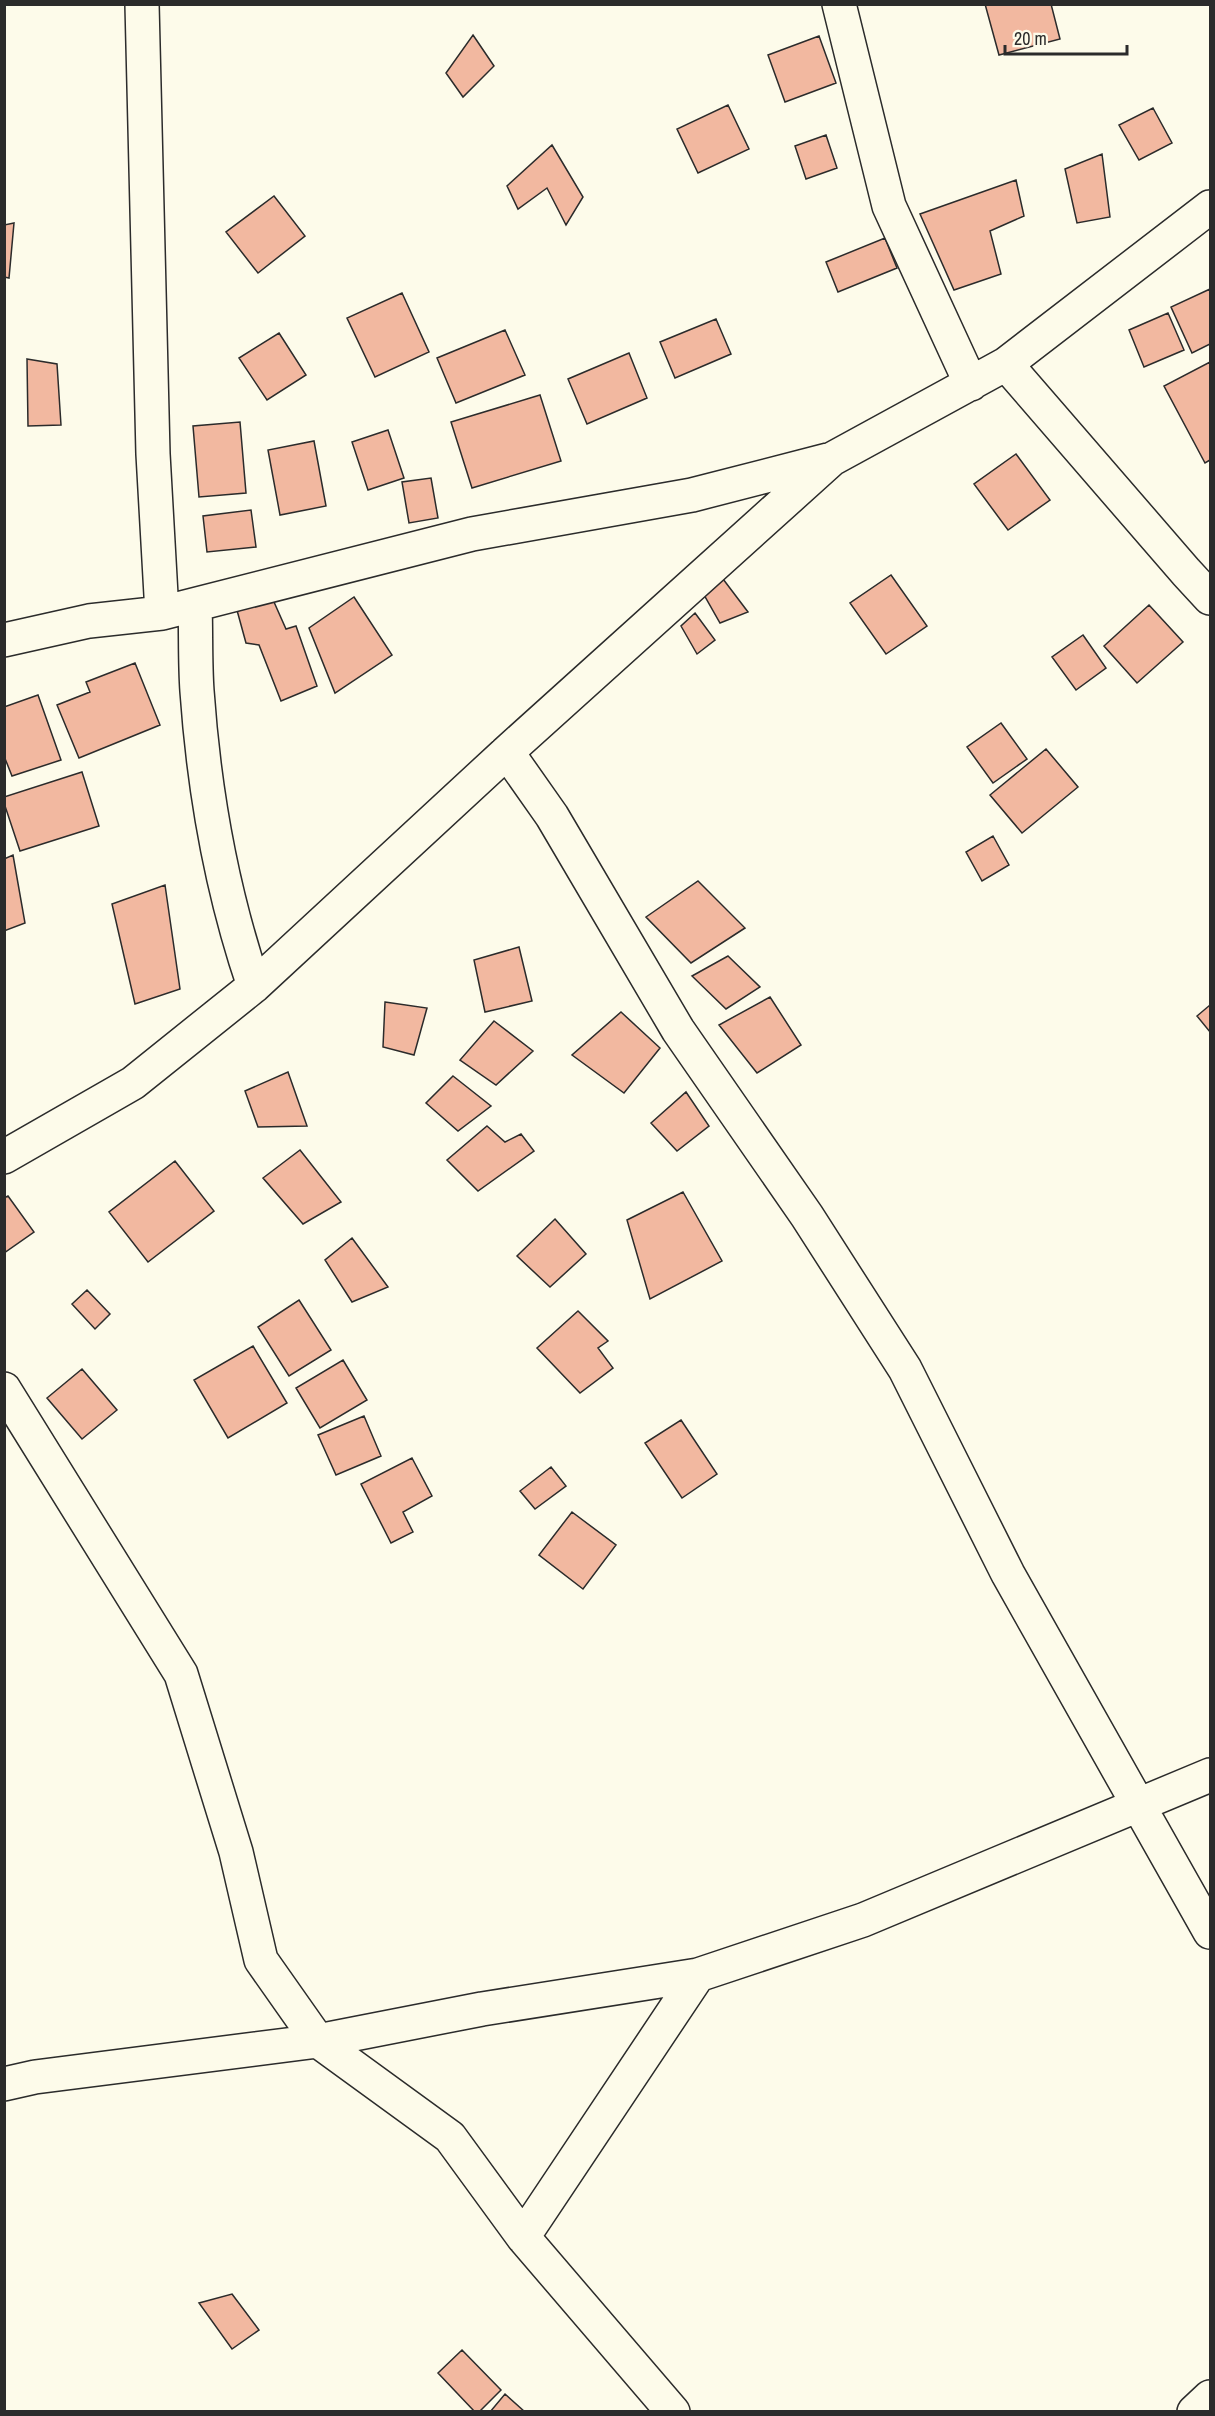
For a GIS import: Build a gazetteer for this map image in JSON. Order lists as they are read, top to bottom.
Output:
{
  "scale_bar": "20 m"
}
